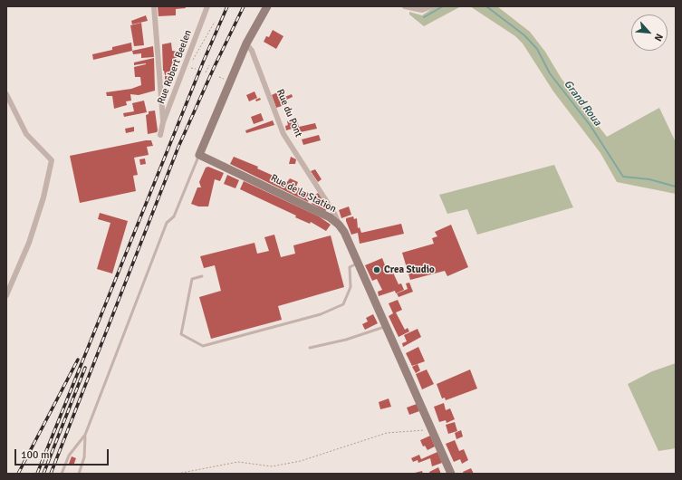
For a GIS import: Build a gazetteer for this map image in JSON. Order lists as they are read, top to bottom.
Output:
{
  "streets": {
    "street": ["Rue Robert Beelen", "Rue du Pont", "Rue de la Station"]
  },
  "crossings": [
    ["Rue du Pont", "Rue de la Station"]
  ],
  "water": ["Grand Roua"],
  "places": ["Crea Studio"],
  "scale_bar": "100 m",
  "north": "bottom right"
}
